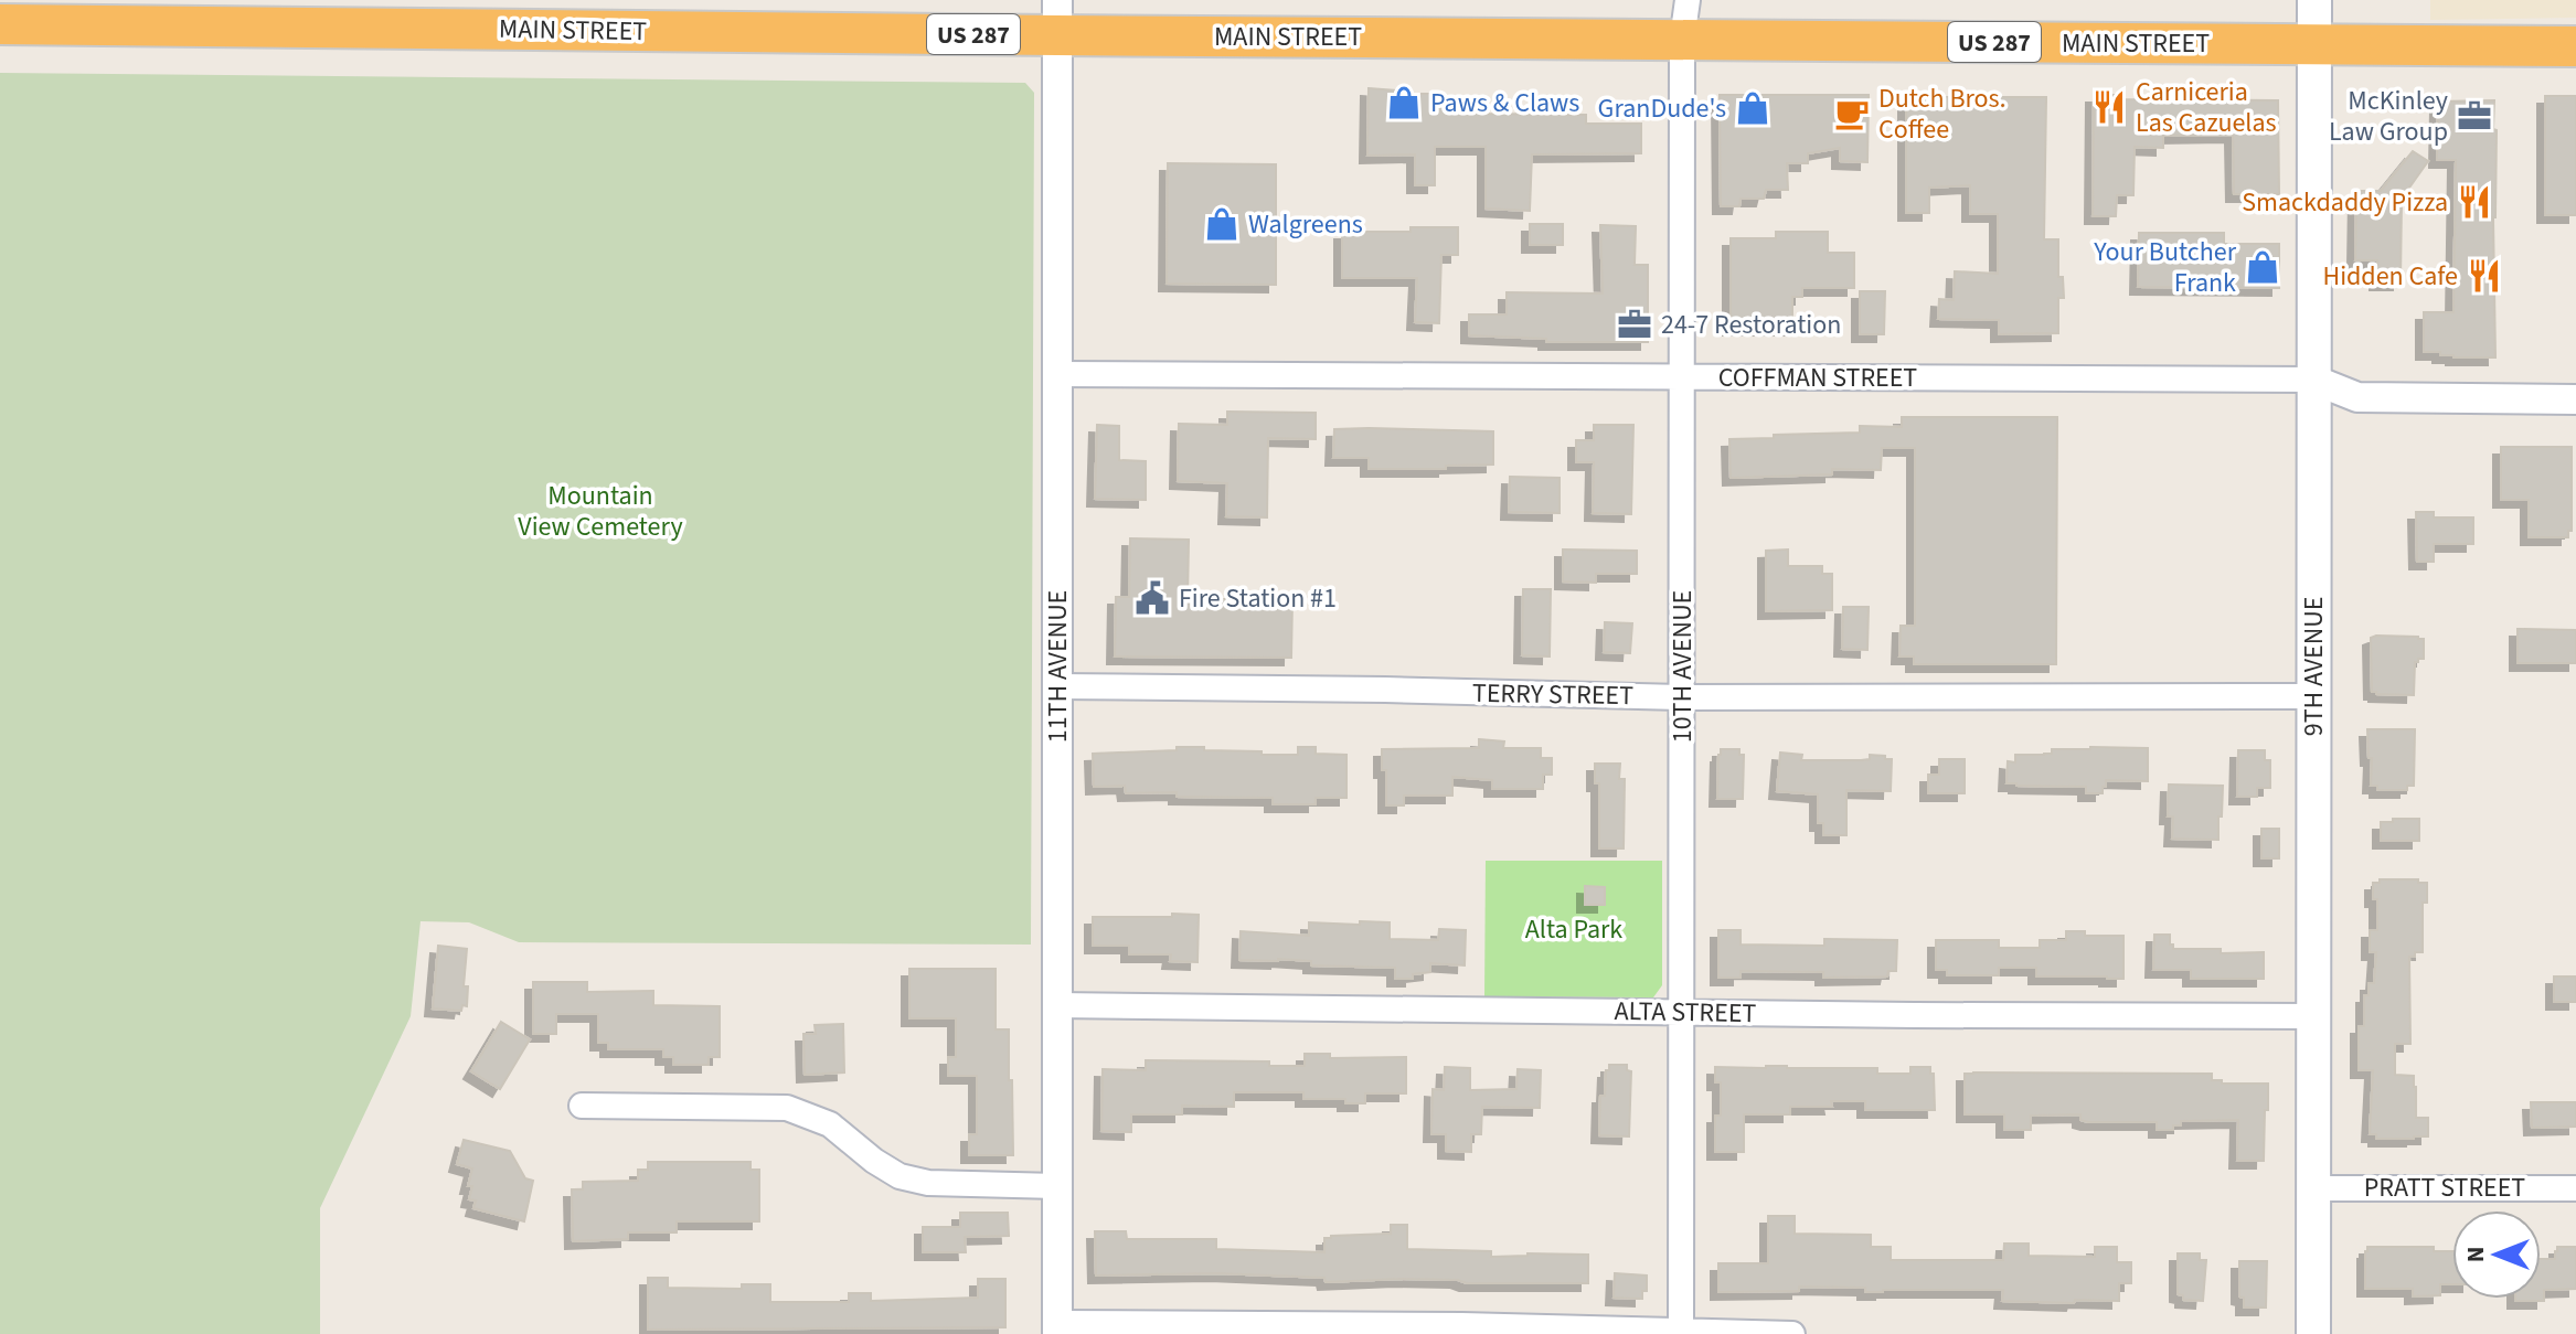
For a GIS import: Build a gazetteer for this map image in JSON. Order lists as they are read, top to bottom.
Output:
{
  "streets": {
    "highway": ["MAIN STREET", "US 287"],
    "main road": ["9TH AVENUE"],
    "street": [
      "COFFMAN STREET",
      "11TH AVENUE",
      "10TH AVENUE",
      "TERRY STREET",
      "ALTA STREET",
      "PRATT STREET"
    ]
  },
  "crossings": [
    ["MAIN STREET", "11TH AVENUE"],
    ["MAIN STREET", "10TH AVENUE"],
    ["MAIN STREET", "9TH AVENUE"],
    ["COFFMAN STREET", "11TH AVENUE"],
    ["COFFMAN STREET", "10TH AVENUE"],
    ["COFFMAN STREET", "9TH AVENUE"],
    ["11TH AVENUE", "TERRY STREET"],
    ["11TH AVENUE", "ALTA STREET"],
    ["10TH AVENUE", "TERRY STREET"],
    ["10TH AVENUE", "ALTA STREET"],
    ["9TH AVENUE", "TERRY STREET"],
    ["9TH AVENUE", "ALTA STREET"],
    ["9TH AVENUE", "PRATT STREET"]
  ],
  "parks": ["Mountain View Cemetery", "Alta Park"],
  "places": {
    "shop": [
      "Paws & Claws",
      "GranDude's",
      "Walgreens",
      "Your Butcher Frank"
    ],
    "restaurant": ["Carniceria Las Cazuelas", "Smackdaddy Pizza", "Hidden Cafe"],
    "cafe": ["Dutch Bros. Coffee"],
    "office": ["McKinley Law Group", "24-7 Restoration"],
    "public building": ["Fire Station #1"]
  },
  "north": "left"
}
